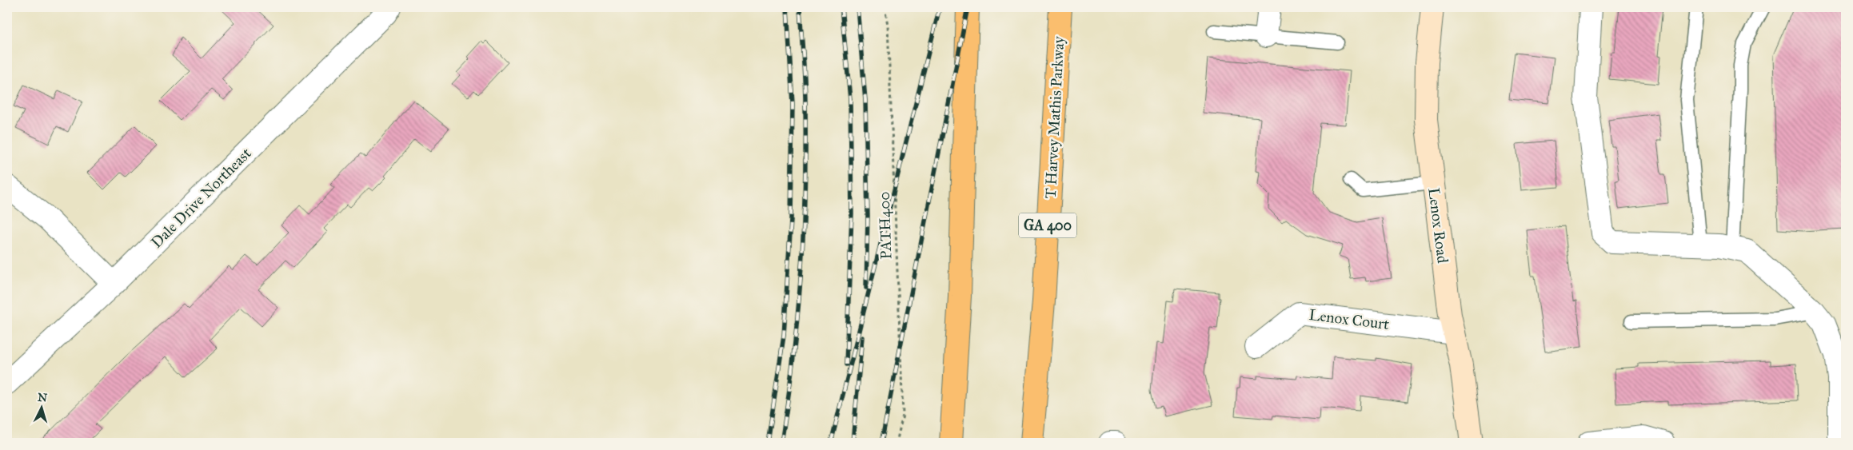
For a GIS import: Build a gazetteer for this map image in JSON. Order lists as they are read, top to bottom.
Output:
{
  "streets": {
    "highway": ["T Harvey Mathis Parkway", "GA 400"],
    "street": ["Dale Drive Northeast", "Lenox Road", "Lenox Court"],
    "path": ["PATH400"]
  },
  "crossings": [
    ["Lenox Road", "Lenox Court"]
  ],
  "north": "top"
}
